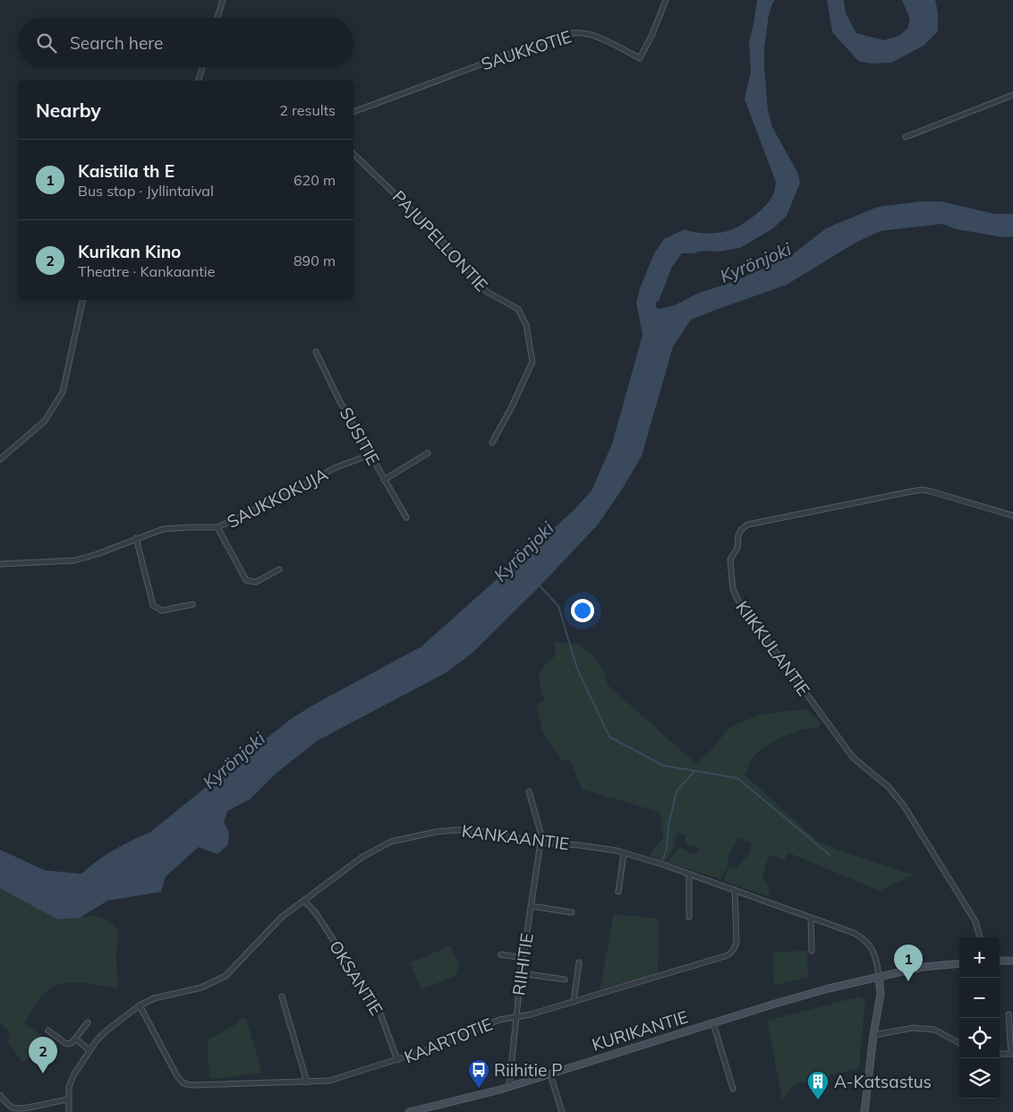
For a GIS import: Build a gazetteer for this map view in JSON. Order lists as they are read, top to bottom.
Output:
{
  "streets": {
    "street": [
      "SAUKKOTIE",
      "PAJUPELLONTIE",
      "SUSITIE",
      "SAUKKOKUJA",
      "KIIKKULANTIE",
      "KANKAANTIE",
      "RIIHITIE",
      "OKSANTIE",
      "KURIKANTIE",
      "KAARTOTIE"
    ]
  },
  "crossings": [
    ["SUSITIE", "SAUKKOKUJA"],
    ["KANKAANTIE", "RIIHITIE"],
    ["KANKAANTIE", "OKSANTIE"],
    ["KANKAANTIE", "KURIKANTIE"],
    ["KANKAANTIE", "KAARTOTIE"],
    ["RIIHITIE", "KURIKANTIE"],
    ["RIIHITIE", "KAARTOTIE"],
    ["OKSANTIE", "KAARTOTIE"]
  ],
  "water": ["Kyrönjoki"],
  "places": {
    "bus stop": ["Riihitie P"],
    "building": ["A-Katsastus"]
  },
  "page": {
    "search": "Search here",
    "heading": ["Nearby", "2 results"],
    "list": [
      {
        "mark": "1",
        "name": "Kaistila th E",
        "note": "Bus stop · Jyllintaival",
        "value": "620 m"
      },
      {
        "mark": "2",
        "name": "Kurikan Kino",
        "note": "Theatre · Kankaantie",
        "value": "890 m"
      }
    ],
    "map_buttons": ["+", "−"],
    "pins": ["1", "2"]
  }
}
